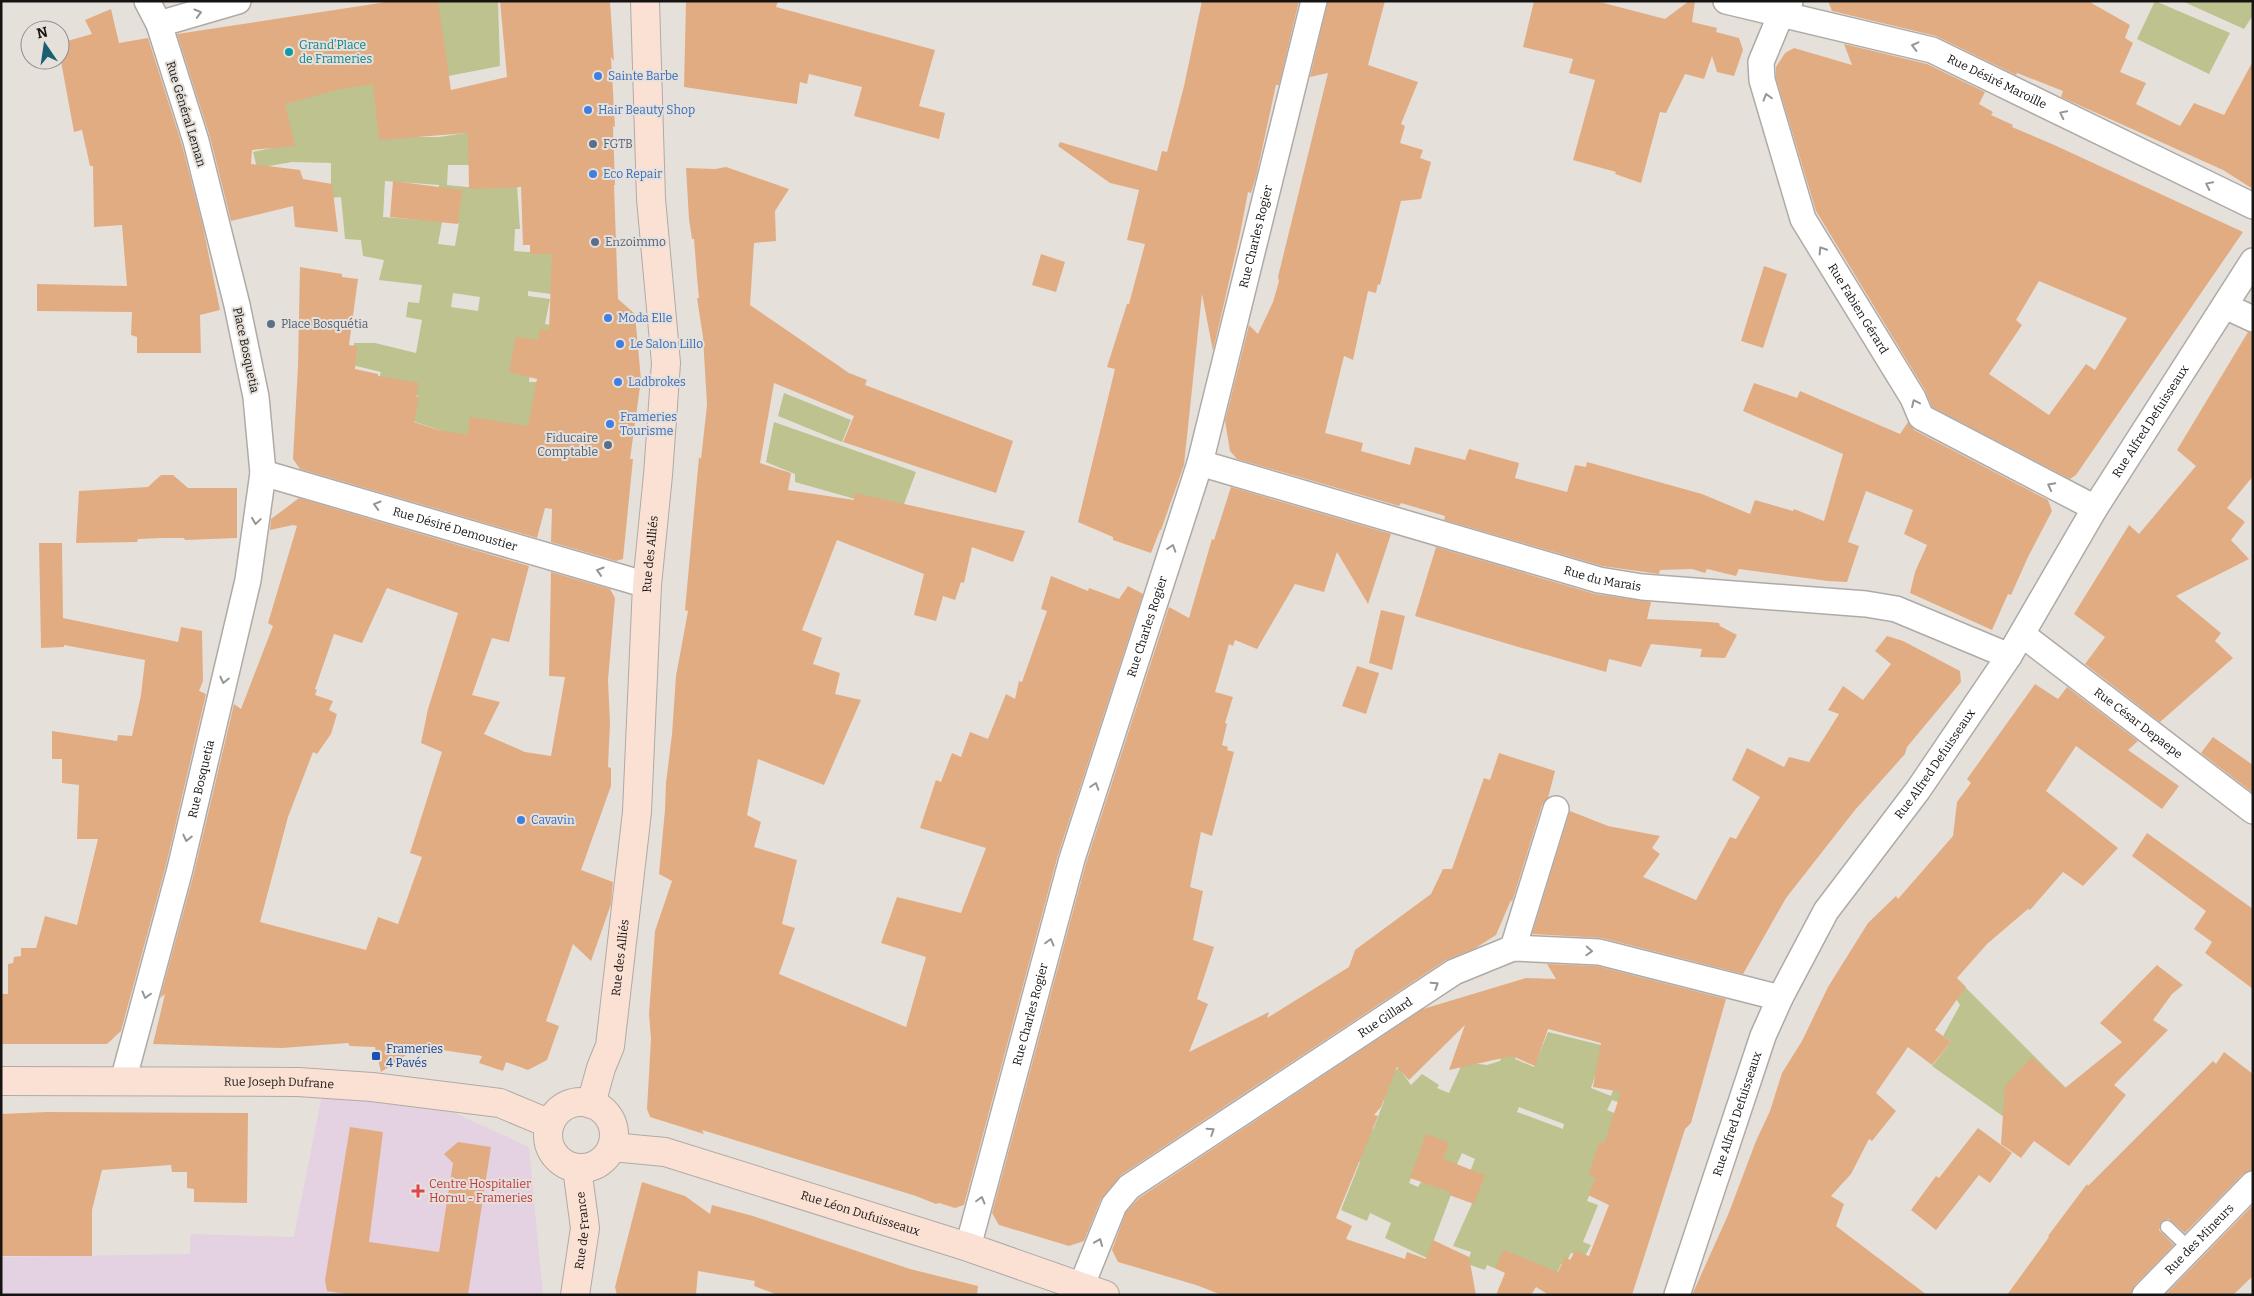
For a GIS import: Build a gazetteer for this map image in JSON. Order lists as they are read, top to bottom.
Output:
{
  "streets": {
    "main road": [
      "Rue des Alliés",
      "Rue Joseph Dufrane",
      "Rue Léon Dufuisseaux",
      "Rue de France"
    ],
    "street": [
      "Rue Désiré Maroille",
      "Rue Général Leman",
      "Rue Charles Rogier",
      "Rue Fabien Gérard",
      "Place Bosquetia",
      "Rue Alfred Defuisseaux",
      "Rue Désiré Demoustier",
      "Rue du Marais",
      "Rue César Depaepe",
      "Rue Bosquetia",
      "Rue Gillard",
      "Rue des Mineurs"
    ]
  },
  "crossings": [
    ["Rue Désiré Maroille", "Rue Fabien Gérard"],
    ["Rue Général Leman", "Place Bosquetia"],
    ["Rue Charles Rogier", "Rue du Marais"],
    ["Rue Charles Rogier", "Rue Léon Dufuisseaux"],
    ["Rue Fabien Gérard", "Rue Alfred Defuisseaux"],
    ["Place Bosquetia", "Rue Désiré Demoustier"],
    ["Place Bosquetia", "Rue Bosquetia"],
    ["Rue Alfred Defuisseaux", "Rue du Marais"],
    ["Rue Alfred Defuisseaux", "Rue César Depaepe"],
    ["Rue Alfred Defuisseaux", "Rue Gillard"],
    ["Rue Désiré Demoustier", "Rue des Alliés"],
    ["Rue Désiré Demoustier", "Rue Bosquetia"],
    ["Rue des Alliés", "Rue Joseph Dufrane"],
    ["Rue des Alliés", "Rue Léon Dufuisseaux"],
    ["Rue des Alliés", "Rue de France"],
    ["Rue Bosquetia", "Rue Joseph Dufrane"],
    ["Rue Gillard", "Rue Léon Dufuisseaux"],
    ["Rue Joseph Dufrane", "Rue Léon Dufuisseaux"],
    ["Rue Joseph Dufrane", "Rue de France"],
    ["Rue Léon Dufuisseaux", "Rue de France"]
  ],
  "one_way": [
    "Rue Désiré Maroille",
    "Rue Charles Rogier",
    "Rue Fabien Gérard",
    "Rue Désiré Demoustier",
    "Rue Bosquetia",
    "Rue Gillard"
  ],
  "places": {
    "other": [
      "Grand'Place de Frameries",
      "Sainte Barbe",
      "Hair Beauty Shop",
      "FGTB",
      "Eco Repair",
      "Enzoimmo",
      "Moda Elle",
      "Place Bosquétia",
      "Le Salon Lillo",
      "Ladbrokes",
      "Frameries Tourisme",
      "Fiducaire Comptable",
      "Cavavin"
    ],
    "transit": ["Frameries 4 Pavés"],
    "health": ["Centre Hospitalier Hornu - Frameries"]
  },
  "north": "top"
}
